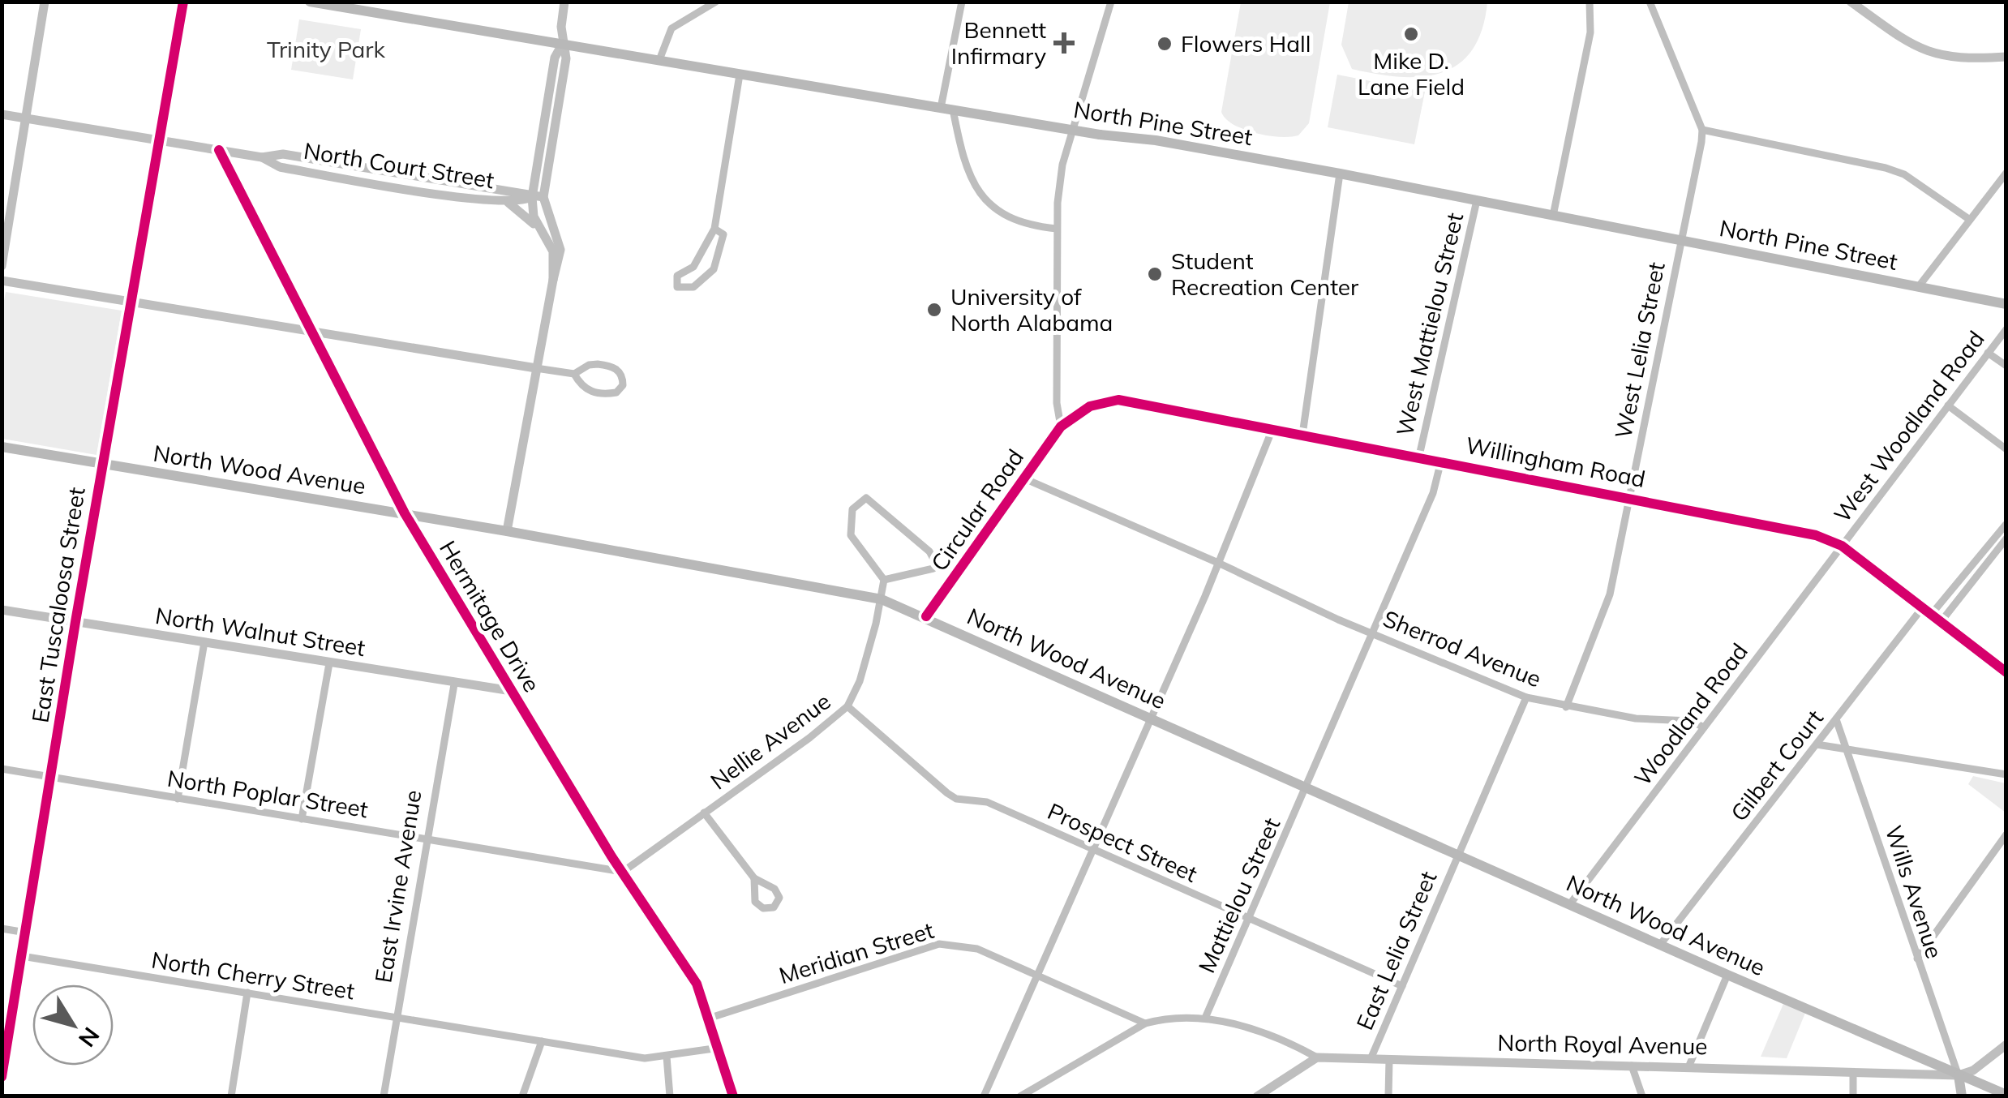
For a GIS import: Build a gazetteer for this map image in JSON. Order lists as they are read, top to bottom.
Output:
{
  "streets": {
    "main road": ["North Pine Street", "North Wood Avenue"],
    "street": [
      "North Court Street",
      "West Mattielou Street",
      "West Lelia Street",
      "West Woodland Road",
      "Willingham Road",
      "Circular Road",
      "East Tuscaloosa Street",
      "Hermitage Drive",
      "North Walnut Street",
      "Sherrod Avenue",
      "Woodland Road",
      "Nellie Avenue",
      "Gilbert Court",
      "North Poplar Street",
      "Prospect Street",
      "East Irvine Avenue",
      "Wills Avenue",
      "Mattielou Street",
      "East Lelia Street",
      "Meridian Street",
      "North Cherry Street",
      "North Royal Avenue"
    ]
  },
  "crossings": [
    ["North Pine Street", "West Mattielou Street"],
    ["North Pine Street", "West Lelia Street"],
    ["North Court Street", "East Tuscaloosa Street"],
    ["North Court Street", "Hermitage Drive"],
    ["West Mattielou Street", "Willingham Road"],
    ["West Mattielou Street", "North Wood Avenue"],
    ["West Mattielou Street", "Sherrod Avenue"],
    ["West Mattielou Street", "Mattielou Street"],
    ["West Lelia Street", "Willingham Road"],
    ["West Lelia Street", "Sherrod Avenue"],
    ["West Woodland Road", "Willingham Road"],
    ["West Woodland Road", "Woodland Road"],
    ["Willingham Road", "Circular Road"],
    ["Willingham Road", "Woodland Road"],
    ["Willingham Road", "Gilbert Court"],
    ["North Wood Avenue", "Circular Road"],
    ["North Wood Avenue", "East Tuscaloosa Street"],
    ["North Wood Avenue", "Hermitage Drive"],
    ["North Wood Avenue", "Woodland Road"],
    ["North Wood Avenue", "Nellie Avenue"],
    ["North Wood Avenue", "Gilbert Court"],
    ["North Wood Avenue", "Wills Avenue"],
    ["North Wood Avenue", "Mattielou Street"],
    ["North Wood Avenue", "East Lelia Street"],
    ["North Wood Avenue", "North Royal Avenue"],
    ["Circular Road", "Sherrod Avenue"],
    ["East Tuscaloosa Street", "North Walnut Street"],
    ["East Tuscaloosa Street", "North Poplar Street"],
    ["East Tuscaloosa Street", "North Cherry Street"],
    ["Hermitage Drive", "North Walnut Street"],
    ["Hermitage Drive", "Nellie Avenue"],
    ["Hermitage Drive", "North Poplar Street"],
    ["Hermitage Drive", "Meridian Street"],
    ["Hermitage Drive", "North Cherry Street"],
    ["North Walnut Street", "East Irvine Avenue"],
    ["Sherrod Avenue", "Woodland Road"],
    ["Nellie Avenue", "North Poplar Street"],
    ["Nellie Avenue", "Prospect Street"],
    ["Gilbert Court", "Wills Avenue"],
    ["North Poplar Street", "East Irvine Avenue"],
    ["Prospect Street", "Mattielou Street"],
    ["Prospect Street", "East Lelia Street"],
    ["East Irvine Avenue", "North Cherry Street"],
    ["Wills Avenue", "North Royal Avenue"],
    ["East Lelia Street", "North Royal Avenue"]
  ],
  "parks": ["Trinity Park"],
  "places": {
    "other": [
      "Mike D. Lane Field",
      "Flowers Hall",
      "Student Recreation Center",
      "University of North Alabama"
    ],
    "health": ["Bennett Infirmary"]
  },
  "north": "bottom right"
}
